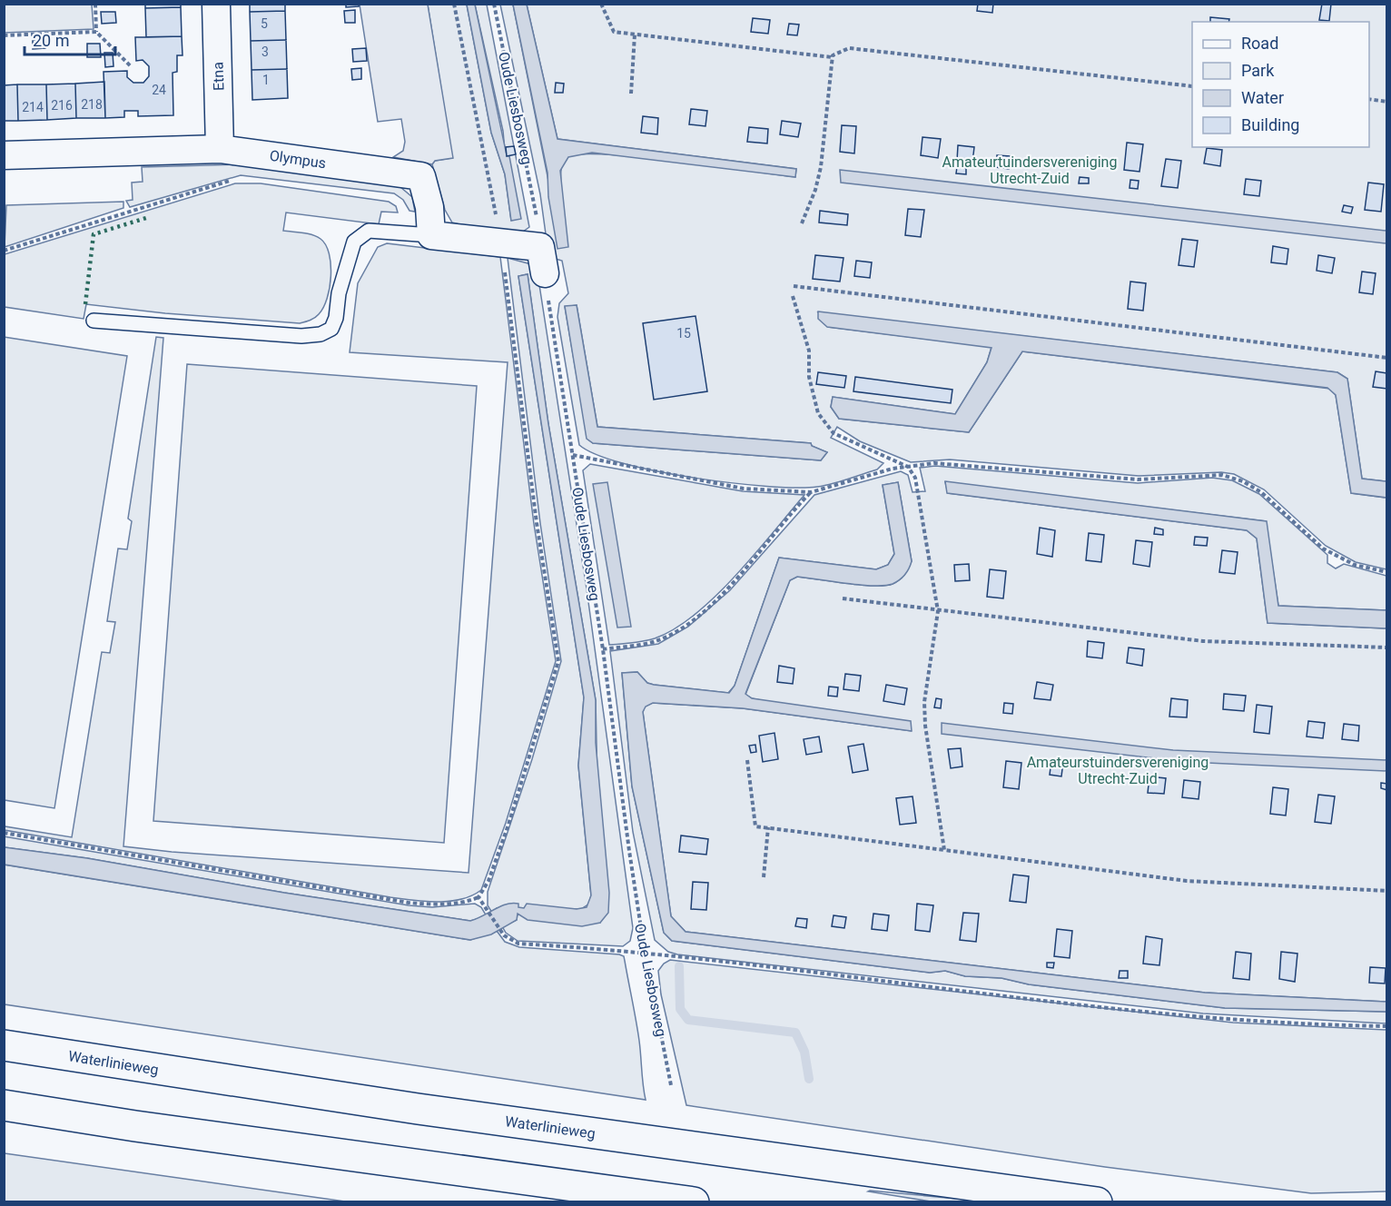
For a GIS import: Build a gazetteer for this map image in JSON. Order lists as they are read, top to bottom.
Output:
{
  "streets": {
    "main road": ["Waterlinieweg"],
    "street": ["Etna", "Olympus"],
    "path": ["Oude Liesbosweg"]
  },
  "crossings": [
    ["Etna", "Olympus"]
  ],
  "parks": ["Amateurtuindersvereniging Utrecht-Zuid", "Amateurstuindersvereniging Utrecht-Zuid"],
  "house_numbers": [
    "5",
    "3",
    "1",
    "24",
    "218",
    "216",
    "214",
    "15"
  ],
  "legend": [
    "Road",
    "Park",
    "Water",
    "Building"
  ],
  "scale_bar": "20 m"
}
